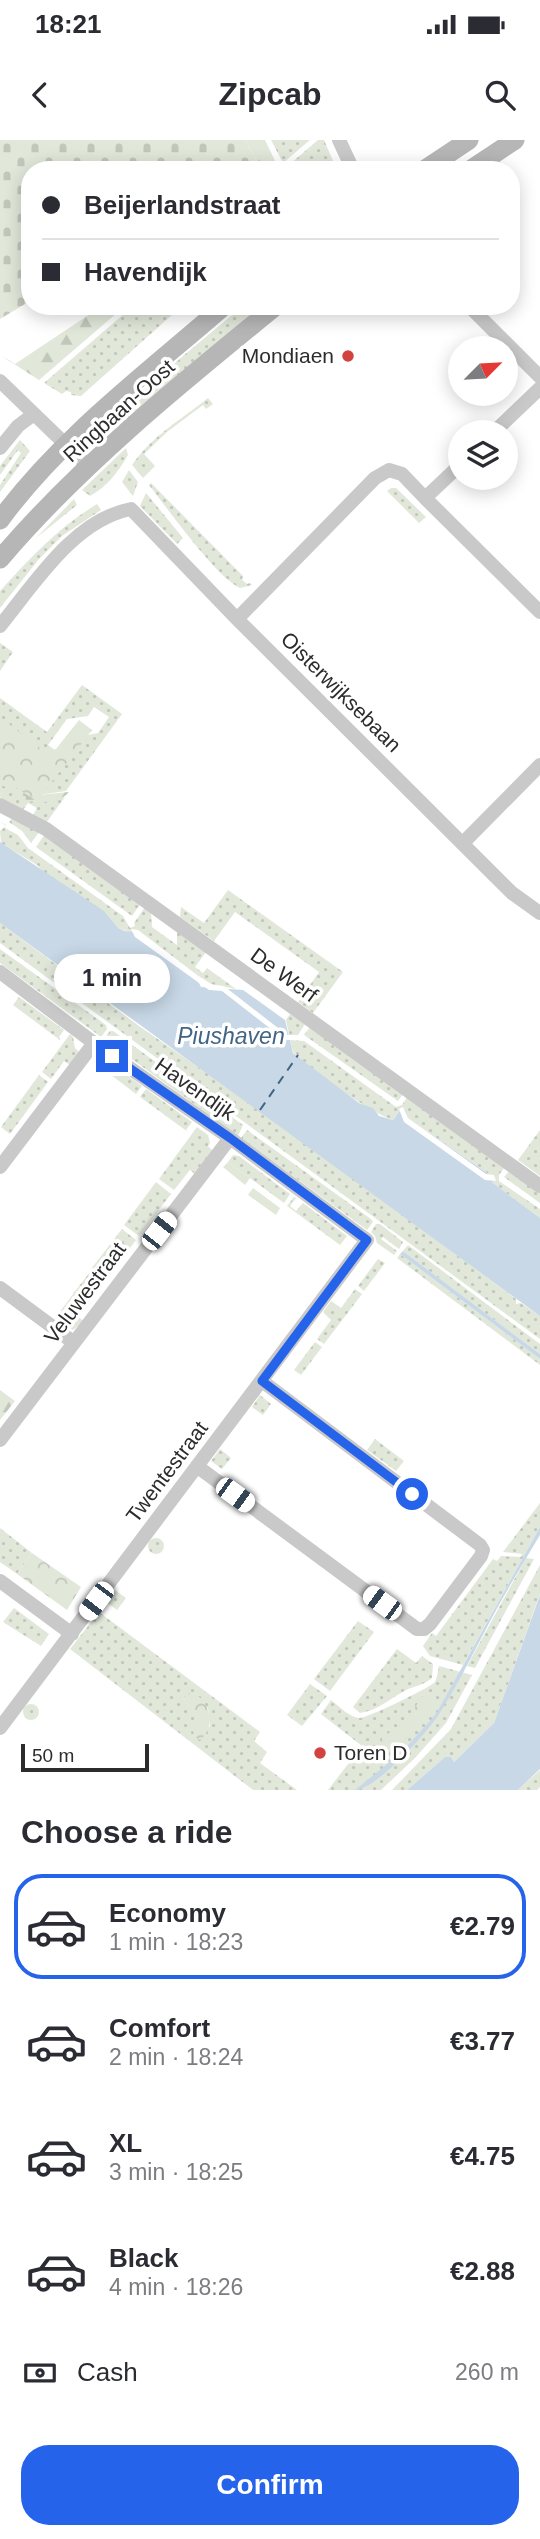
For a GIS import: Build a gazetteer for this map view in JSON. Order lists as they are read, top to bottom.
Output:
{
  "streets": {
    "main road": ["Ringbaan-Oost"],
    "street": [
      "Oisterwijksebaan",
      "De Werf",
      "Havendijk",
      "Veluwestraat",
      "Twentestraat"
    ]
  },
  "crossings": [
    ["Havendijk", "Veluwestraat"],
    ["Havendijk", "Twentestraat"]
  ],
  "water": ["Piushaven"],
  "places": ["Mondiaen", "Toren D"],
  "scale_bar": "50 m",
  "north": "top right",
  "page": {
    "status": "18:21",
    "header": "Zipcab",
    "banner": ["Beijerlandstraat", "Havendijk"],
    "bubble": "1 min",
    "scale": "50 m",
    "heading": "Choose a ride",
    "list": [
      {
        "name": "Economy",
        "note": "1 min · 18:23",
        "value": "€2.79"
      },
      {
        "name": "Comfort",
        "note": "2 min · 18:24",
        "value": "€3.77"
      },
      {
        "name": "XL",
        "note": "3 min · 18:25",
        "value": "€4.75"
      },
      {
        "name": "Black",
        "note": "4 min · 18:26",
        "value": "€2.88"
      }
    ],
    "pay": ["Cash", "260 m"],
    "buttons": "Confirm"
  }
}
